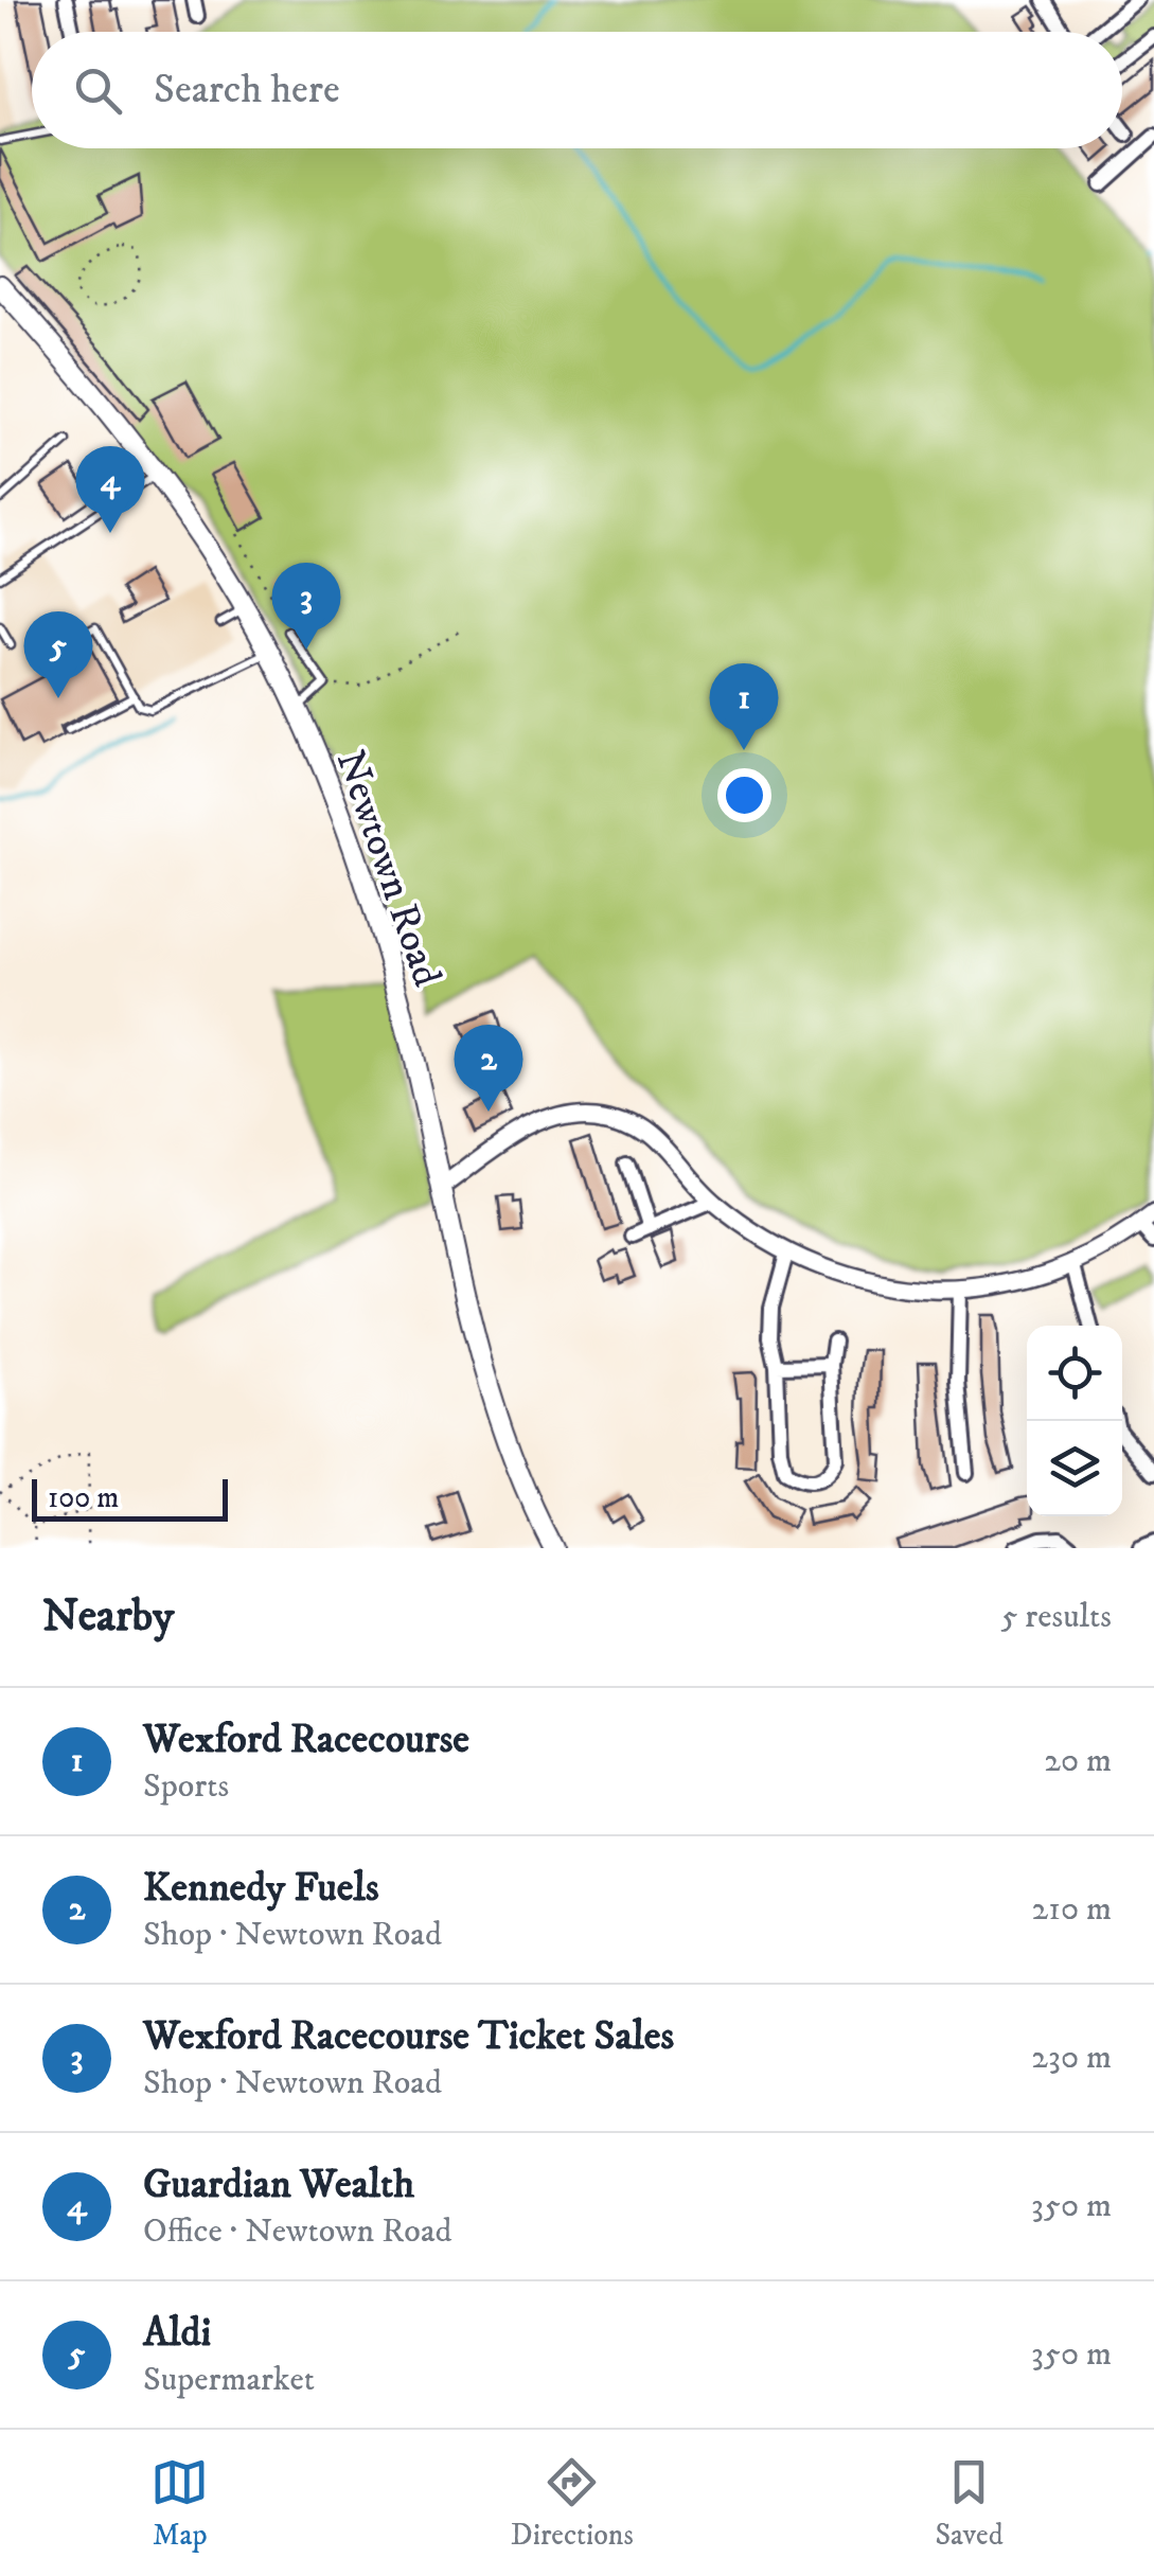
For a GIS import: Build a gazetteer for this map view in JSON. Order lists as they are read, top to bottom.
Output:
{
  "streets": {
    "main road": ["Newtown Road"]
  },
  "scale_bar": "100 m",
  "page": {
    "search": "Search here",
    "pins": [
      "4",
      "3",
      "5",
      "1",
      "2"
    ],
    "scale": "100 m",
    "heading": ["Nearby", "5 results"],
    "list": [
      {
        "mark": "1",
        "name": "Wexford Racecourse",
        "note": "Sports",
        "value": "20 m"
      },
      {
        "mark": "2",
        "name": "Kennedy Fuels",
        "note": "Shop · Newtown Road",
        "value": "210 m"
      },
      {
        "mark": "3",
        "name": "Wexford Racecourse Ticket Sales",
        "note": "Shop · Newtown Road",
        "value": "230 m"
      },
      {
        "mark": "4",
        "name": "Guardian Wealth",
        "note": "Office · Newtown Road",
        "value": "350 m"
      },
      {
        "mark": "5",
        "name": "Aldi",
        "note": "Supermarket",
        "value": "350 m"
      }
    ],
    "nav": ["Map", "Directions", "Saved"]
  }
}
